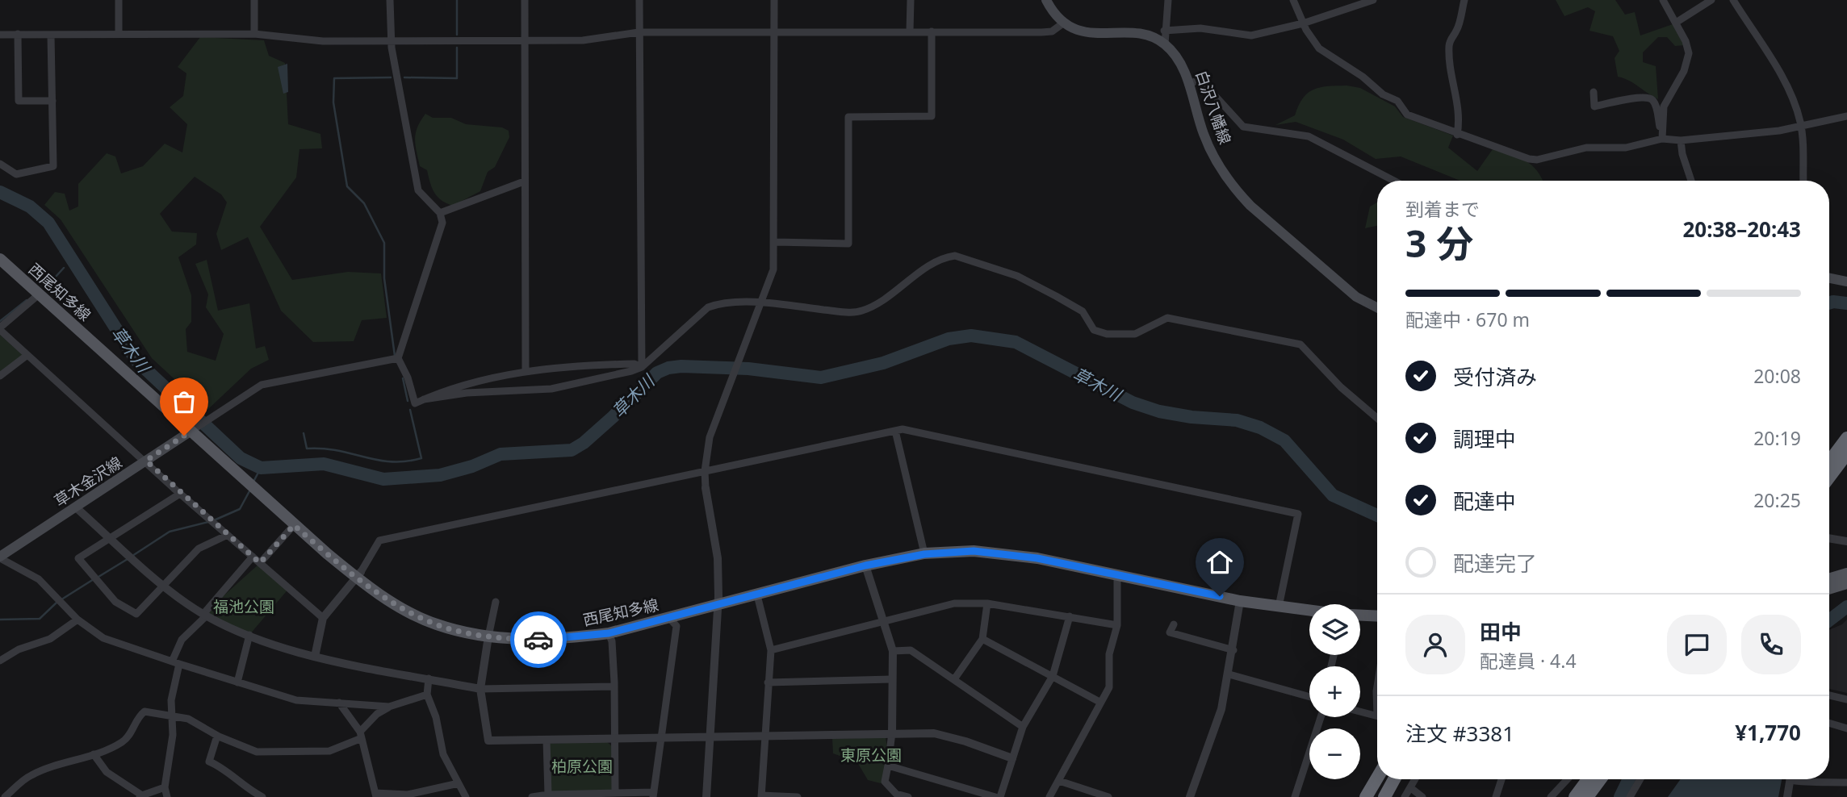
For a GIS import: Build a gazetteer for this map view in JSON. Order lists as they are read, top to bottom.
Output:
{
  "streets": {
    "main road": ["白沢八幡線", "西尾知多線", "草木金沢線"]
  },
  "crossings": [
    ["西尾知多線", "草木金沢線"]
  ],
  "water": ["草木川"],
  "parks": ["福池公園", "東原公園", "柏原公園"],
  "page": {
    "heading": ["3 分", "到着まで", "20:38–20:43"],
    "panel": [
      "田中",
      "配達員 · 4.4",
      "注文 #3381",
      "¥1,770"
    ],
    "bar": "配達中 · 670 m",
    "list": [
      ["受付済み", "20:08"],
      ["調理中", "20:19"],
      ["配達中", "20:25"],
      "配達完了"
    ],
    "map_buttons": ["+", "−"]
  }
}
